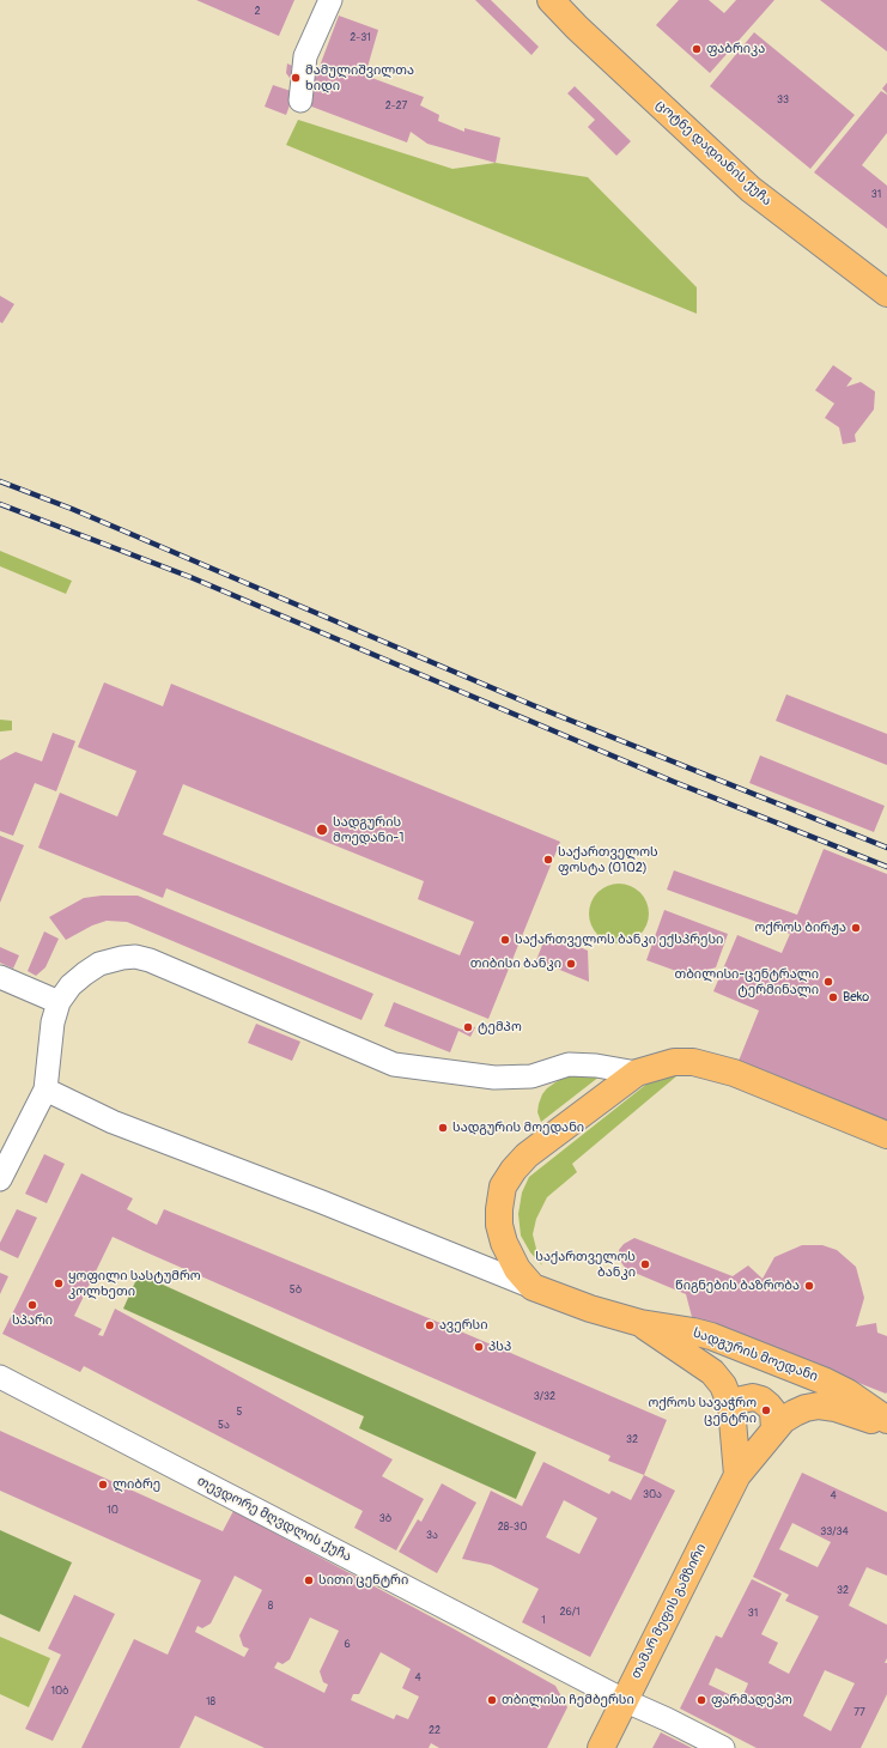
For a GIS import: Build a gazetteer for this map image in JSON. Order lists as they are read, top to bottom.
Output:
{
  "streets": {
    "main road": ["ცოტნე დადიანის ქუჩა", "სადგურის მოედანი", "თამარ მეფის გამზირი"],
    "street": ["თევდორე მღვდლის ქუჩა"]
  },
  "crossings": [
    ["თევდორე მღვდლის ქუჩა", "თამარ მეფის გამზირი"]
  ],
  "places": [
    "ფაბრიკა",
    "მამულიშვილთა ხიდი",
    "სადგურის მოედანი-1",
    "საქართველოს ფოსტა (0102)",
    "ოქროს ბირჟა",
    "საქართველოს ბანკი ექსპრესი",
    "თიბისი ბანკი",
    "თბილისი-ცენტრალი ტერმინალი",
    "Beko",
    "ტემპო",
    "სადგურის მოედანი",
    "საქართველოს ბანკი",
    "ყოფილი სასტუმრო კოლხეთი",
    "წიგნების ბაზრობა",
    "სპარი",
    "ავერსი",
    "პსპ",
    "ოქროს სავაჭრო ცენტრი",
    "ლიბრე",
    "სითი ცენტრი",
    "თბილისი ჩემბერსი",
    "ფარმადეპო"
  ],
  "house_numbers": [
    "2",
    "2-31",
    "33",
    "2-27",
    "31",
    "5ბ",
    "3/32",
    "5",
    "5ა",
    "32",
    "30ა",
    "4",
    "10",
    "3ბ",
    "28-30",
    "33/34",
    "3ა",
    "32",
    "8",
    "26/1",
    "31",
    "1",
    "6",
    "4",
    "10ბ",
    "18",
    "77",
    "22"
  ]
}
